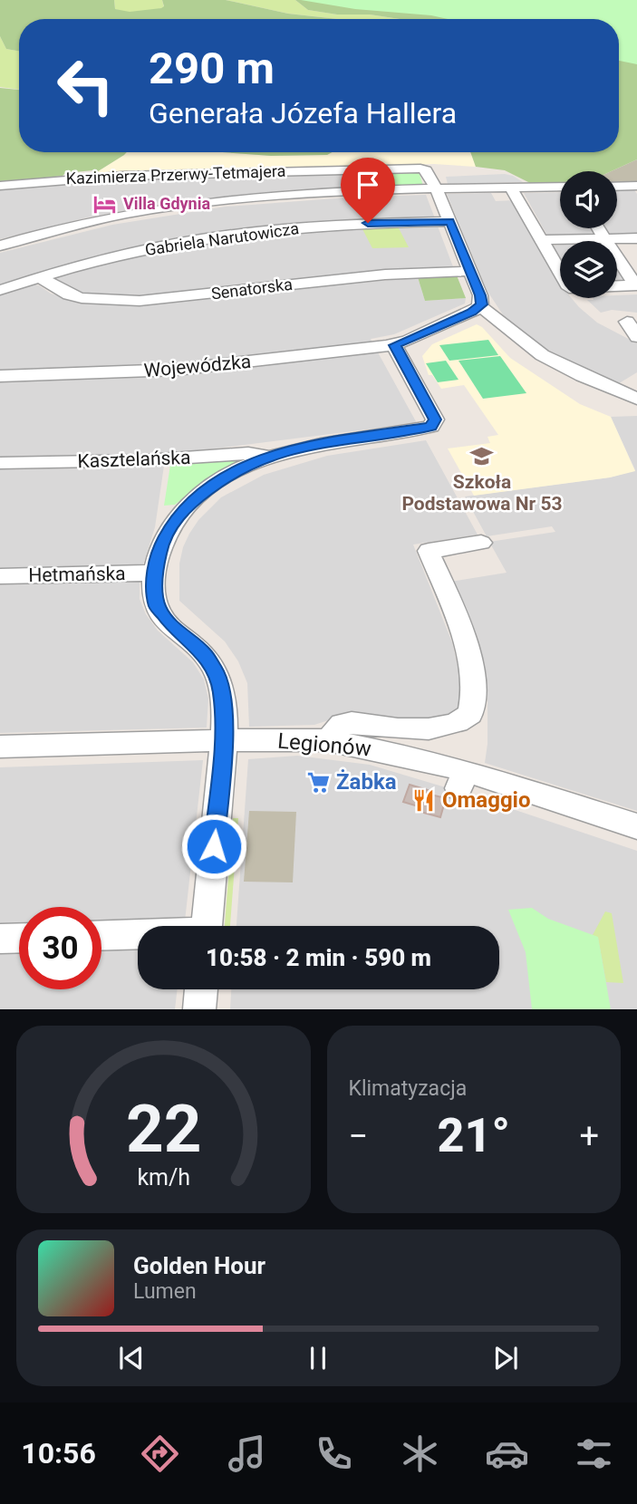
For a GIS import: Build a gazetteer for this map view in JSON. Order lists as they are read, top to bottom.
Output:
{
  "streets": {
    "street": [
      "Kazimierza Przerwy-Tetmajera",
      "Gabriela Narutowicza",
      "Senatorska",
      "Wojewódzka",
      "Kasztelańska",
      "Hetmańska",
      "Legionów"
    ]
  },
  "crossings": [
    ["Gabriela Narutowicza", "Senatorska"]
  ],
  "places": {
    "hotel": ["Villa Gdynia"],
    "school or university": ["Szkoła Podstawowa Nr 53"],
    "supermarket": ["Żabka"],
    "restaurant": ["Omaggio"]
  },
  "page": {
    "turn": ["290 m", "Generała Józefa Hallera"],
    "limit": "30",
    "trip": "10:58 · 2 min · 590 m",
    "tile": "Klimatyzacja",
    "heat": ["−", "21°", "+"],
    "song": ["Golden Hour", "Lumen"],
    "tabs": "10:56",
    "gauge": ["22", "km/h"]
  }
}
